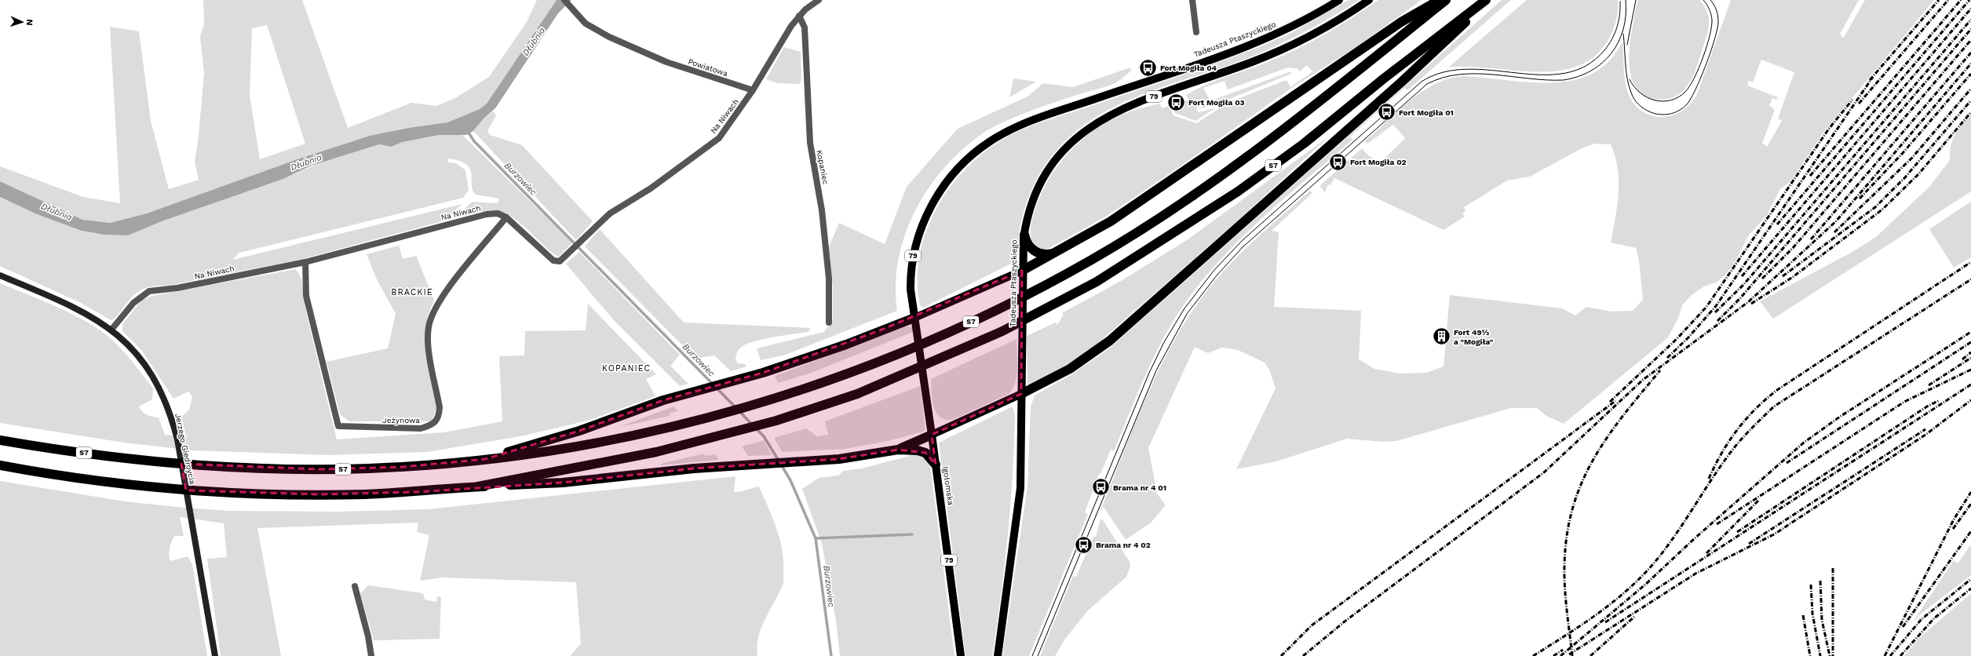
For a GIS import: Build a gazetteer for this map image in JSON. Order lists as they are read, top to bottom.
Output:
{
  "streets": {
    "highway": ["S7"],
    "main road": ["Tadeusza Ptaszyckiego", "79", "Igołomska"],
    "street": [
      "Powiatowa",
      "Na Niwach",
      "Kopaniec",
      "Jeżynowa",
      "Jerzego Giedroycia"
    ]
  },
  "crossings": [
    ["Tadeusza Ptaszyckiego", "79"],
    ["Tadeusza Ptaszyckiego", "Igołomska"],
    ["Powiatowa", "Na Niwach"],
    ["Na Niwach", "Jeżynowa"],
    ["Na Niwach", "Jerzego Giedroycia"]
  ],
  "districts": ["BRACKIE", "KOPANIEC"],
  "water": ["Dłubnia", "Burzowiec"],
  "places": {
    "bus stop": [
      "Fort Mogiła 04",
      "Fort Mogiła 03",
      "Fort Mogiła 01",
      "Fort Mogiła 02",
      "Brama nr 4 01",
      "Brama nr 4 02"
    ],
    "building": ["Fort 49½ a \"Mogiła\""]
  },
  "north": "right"
}
